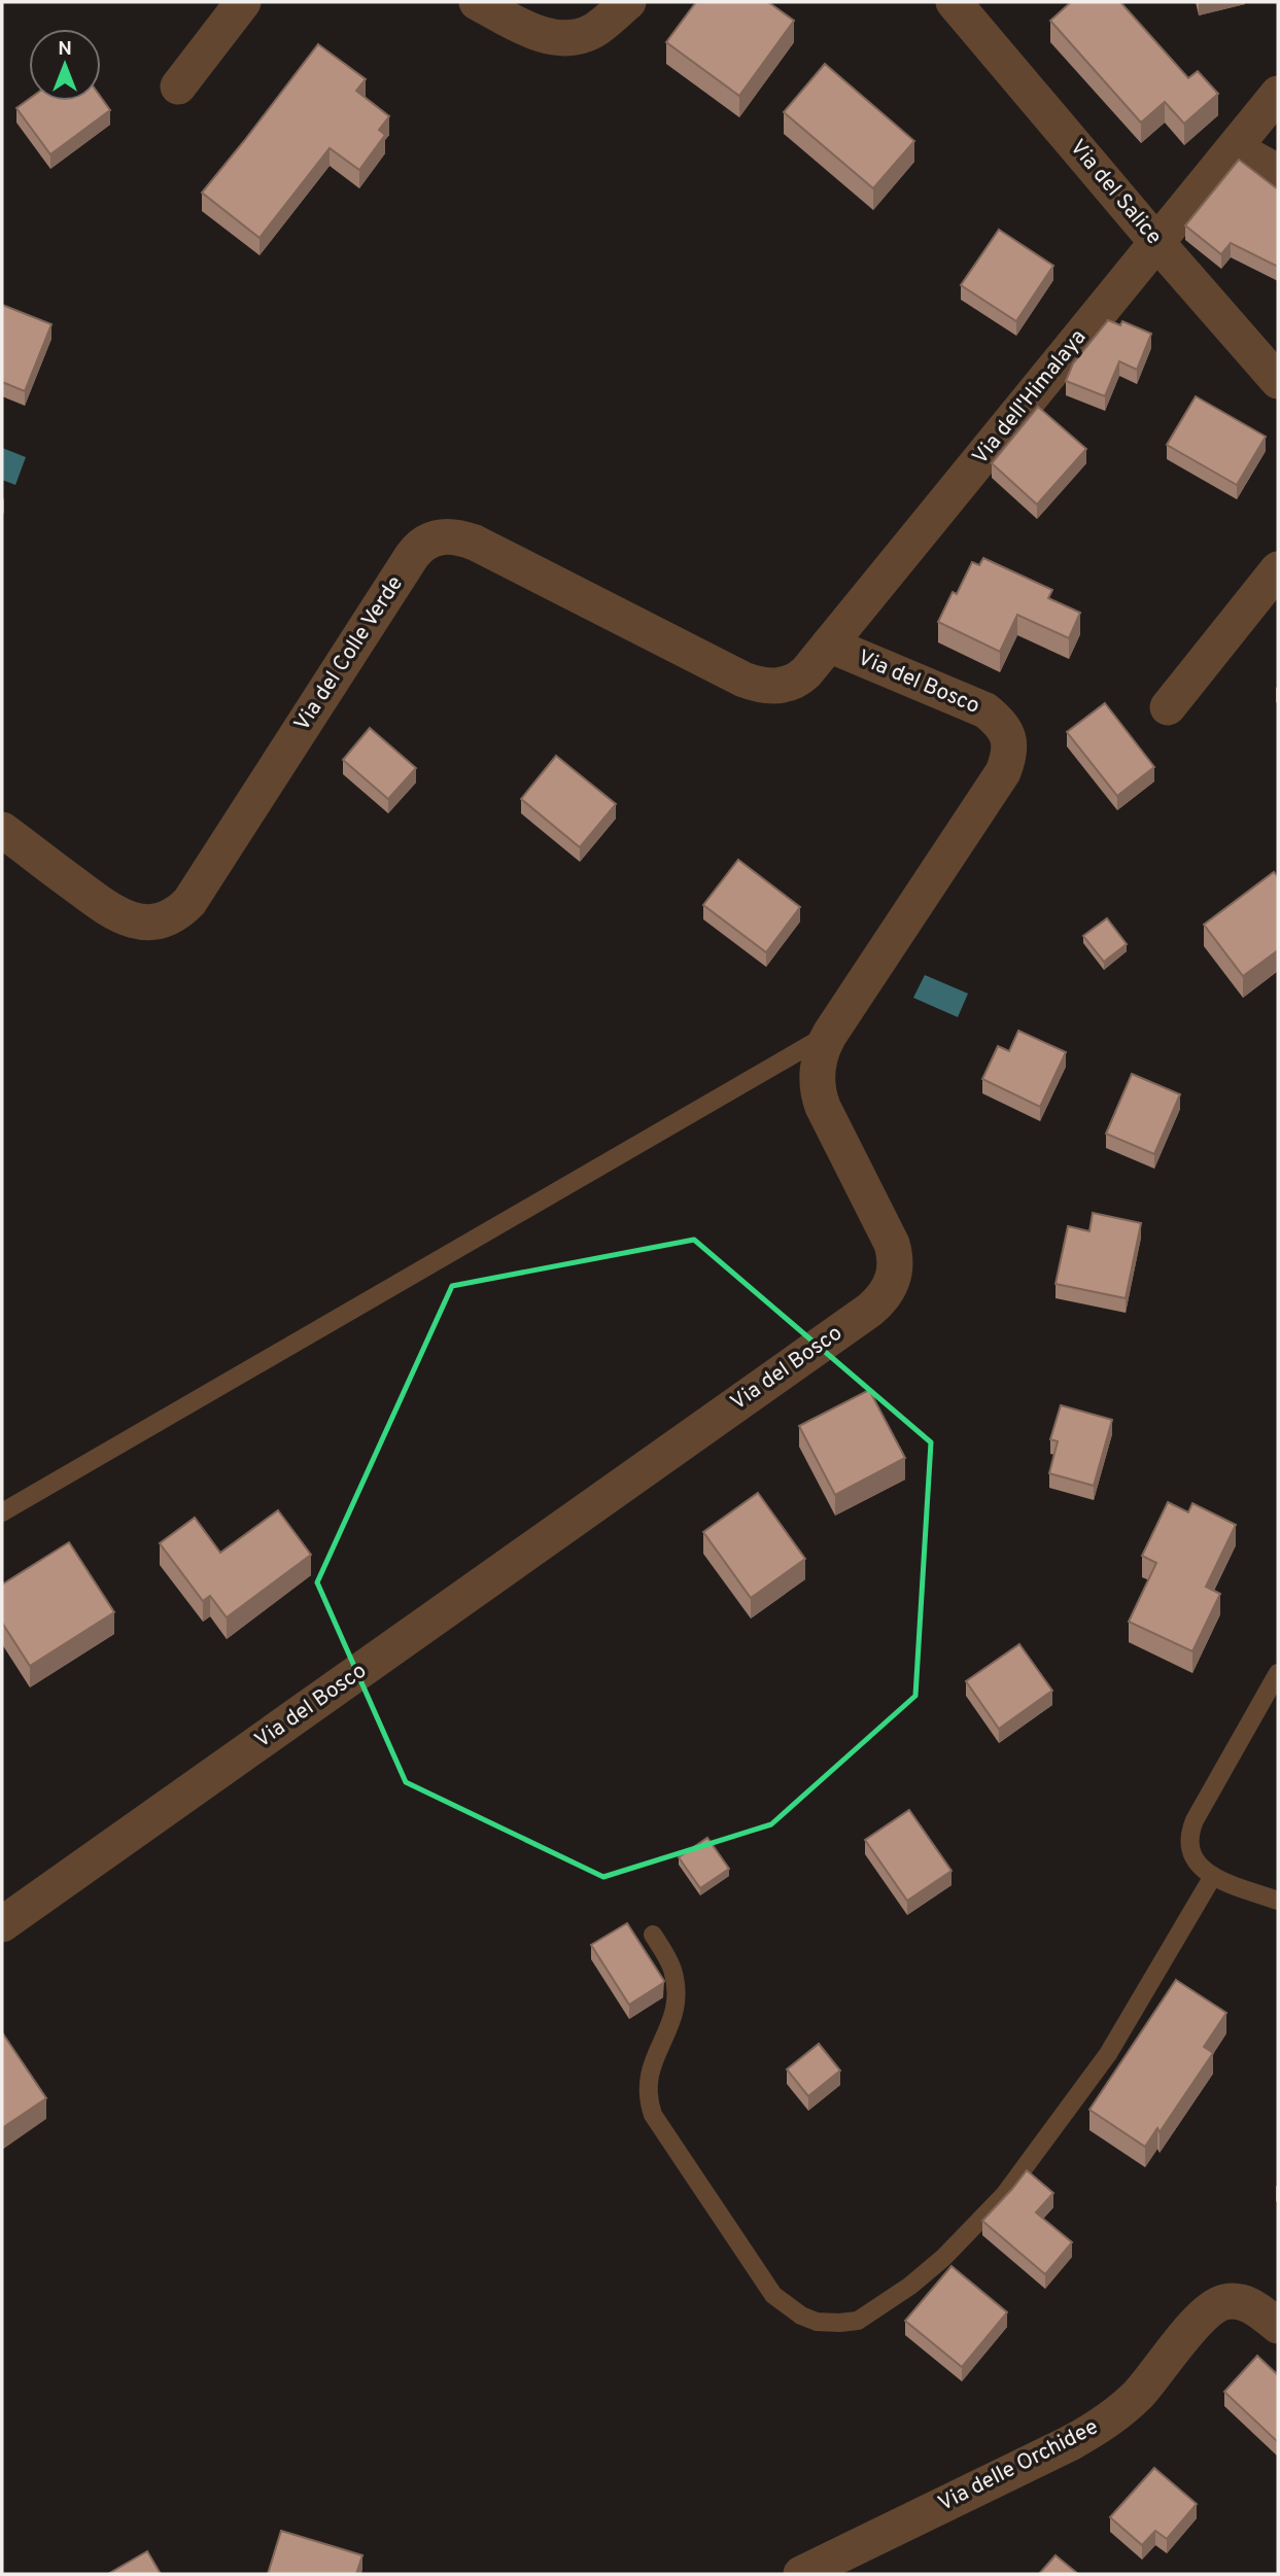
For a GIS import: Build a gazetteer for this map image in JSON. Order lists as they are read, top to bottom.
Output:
{
  "streets": {
    "street": [
      "Via del Salice",
      "Via dell'Himalaya",
      "Via del Colle Verde",
      "Via del Bosco",
      "Via delle Orchidee"
    ]
  },
  "crossings": [
    ["Via del Salice", "Via dell'Himalaya"],
    ["Via dell'Himalaya", "Via del Colle Verde"],
    ["Via dell'Himalaya", "Via del Bosco"]
  ],
  "north": "top"
}
